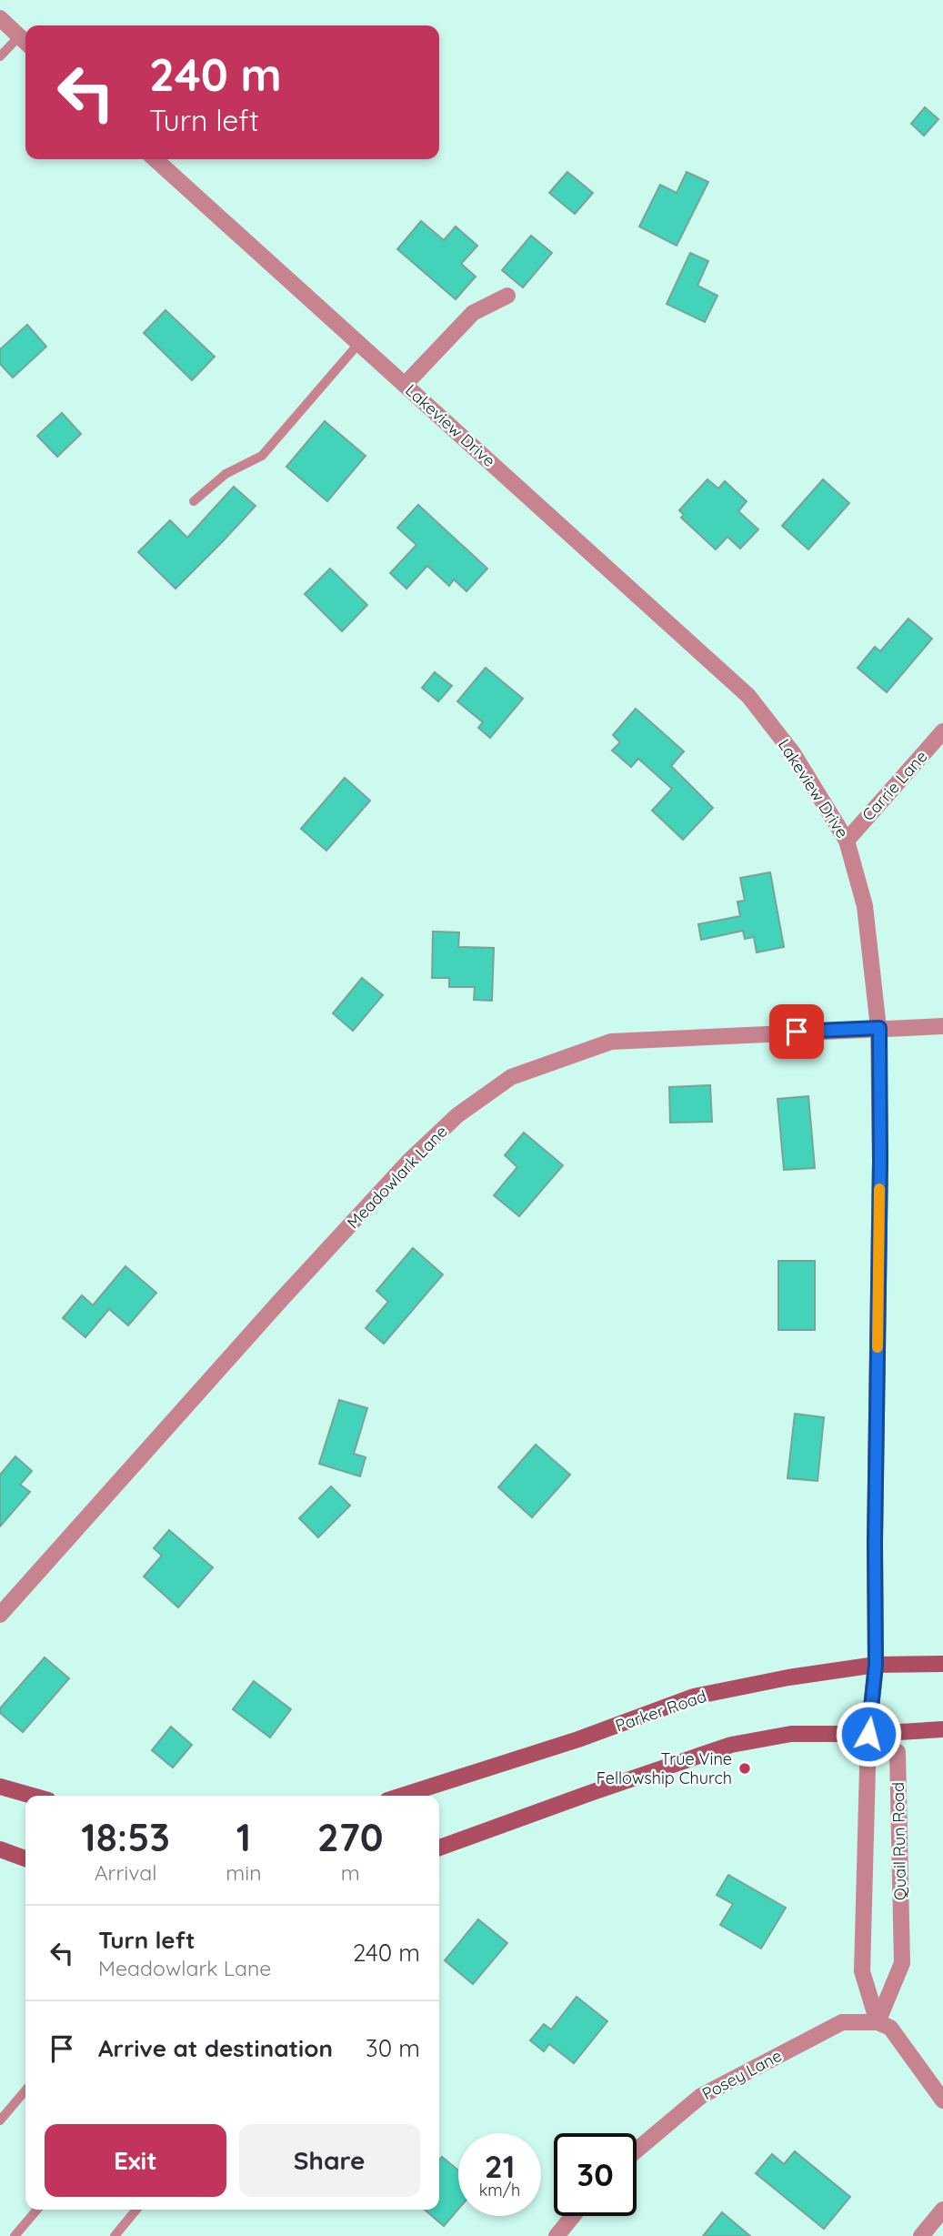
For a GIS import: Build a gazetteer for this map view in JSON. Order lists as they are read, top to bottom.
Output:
{
  "streets": {
    "main road": ["Parker Road"],
    "street": [
      "Lakeview Drive",
      "Carrie Lane",
      "Meadowlark Lane",
      "Quail Run Road",
      "Posey Lane"
    ]
  },
  "crossings": [
    ["Lakeview Drive", "Carrie Lane"],
    ["Lakeview Drive", "Meadowlark Lane"],
    ["Lakeview Drive", "Parker Road"],
    ["Lakeview Drive", "Quail Run Road"],
    ["Quail Run Road", "Posey Lane"]
  ],
  "places": ["True Vine Fellowship Church"],
  "page": {
    "turn": ["240 m", "Turn left"],
    "eta": [
      "18:53",
      "Arrival",
      "1",
      "min",
      "270",
      "m"
    ],
    "list": [
      {
        "name": "Turn left",
        "note": "Meadowlark Lane",
        "value": "240 m"
      },
      {
        "name": "Arrive at destination",
        "value": "30 m"
      }
    ],
    "buttons": ["Exit", "Share"],
    "speed": "21 km/h",
    "limit": "30"
  }
}
